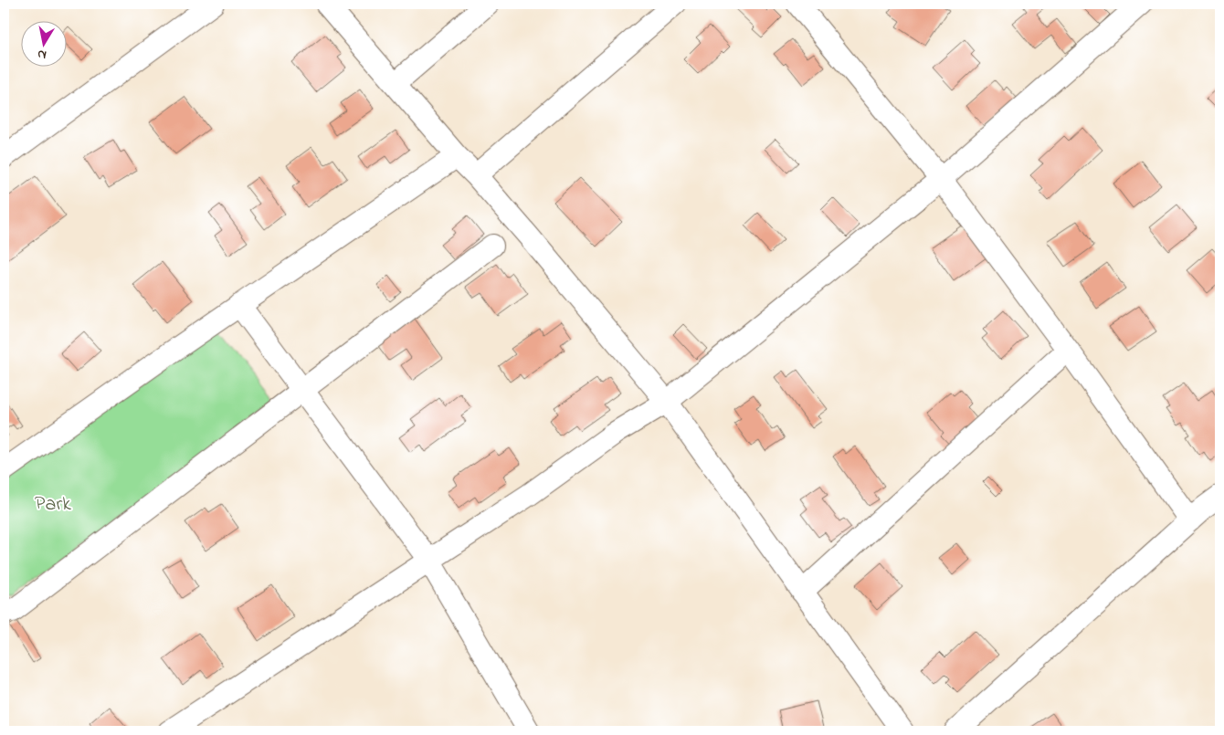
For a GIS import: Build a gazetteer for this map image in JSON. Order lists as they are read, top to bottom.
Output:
{
  "parks": ["Park"],
  "north": "bottom"
}
